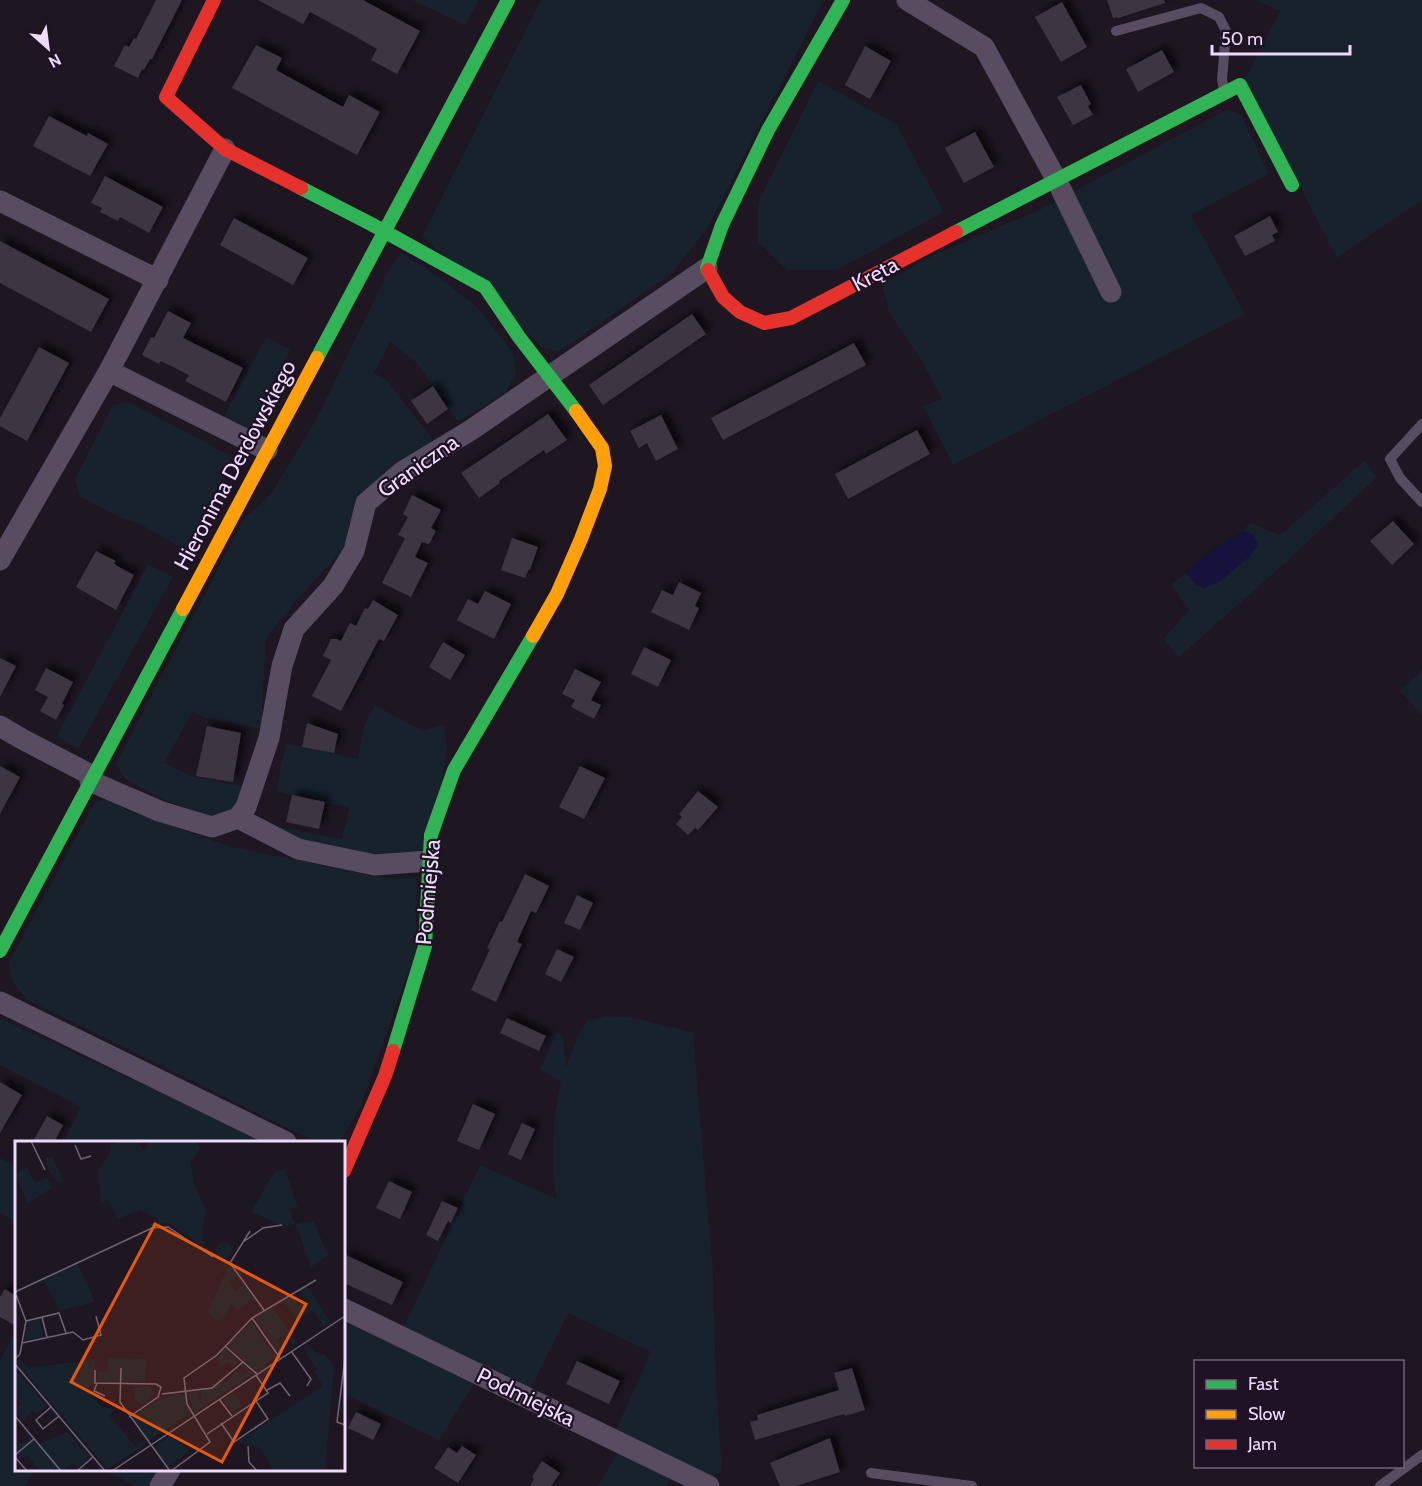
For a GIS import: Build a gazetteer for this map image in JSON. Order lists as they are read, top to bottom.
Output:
{
  "streets": {
    "street": [
      "Kręta",
      "Hieronima Derdowskiego",
      "Graniczna",
      "Podmiejska"
    ]
  },
  "crossings": [
    ["Graniczna", "Podmiejska"]
  ],
  "legend": ["Fast", "Slow", "Jam"],
  "scale_bar": "50 m",
  "north": "bottom right"
}
